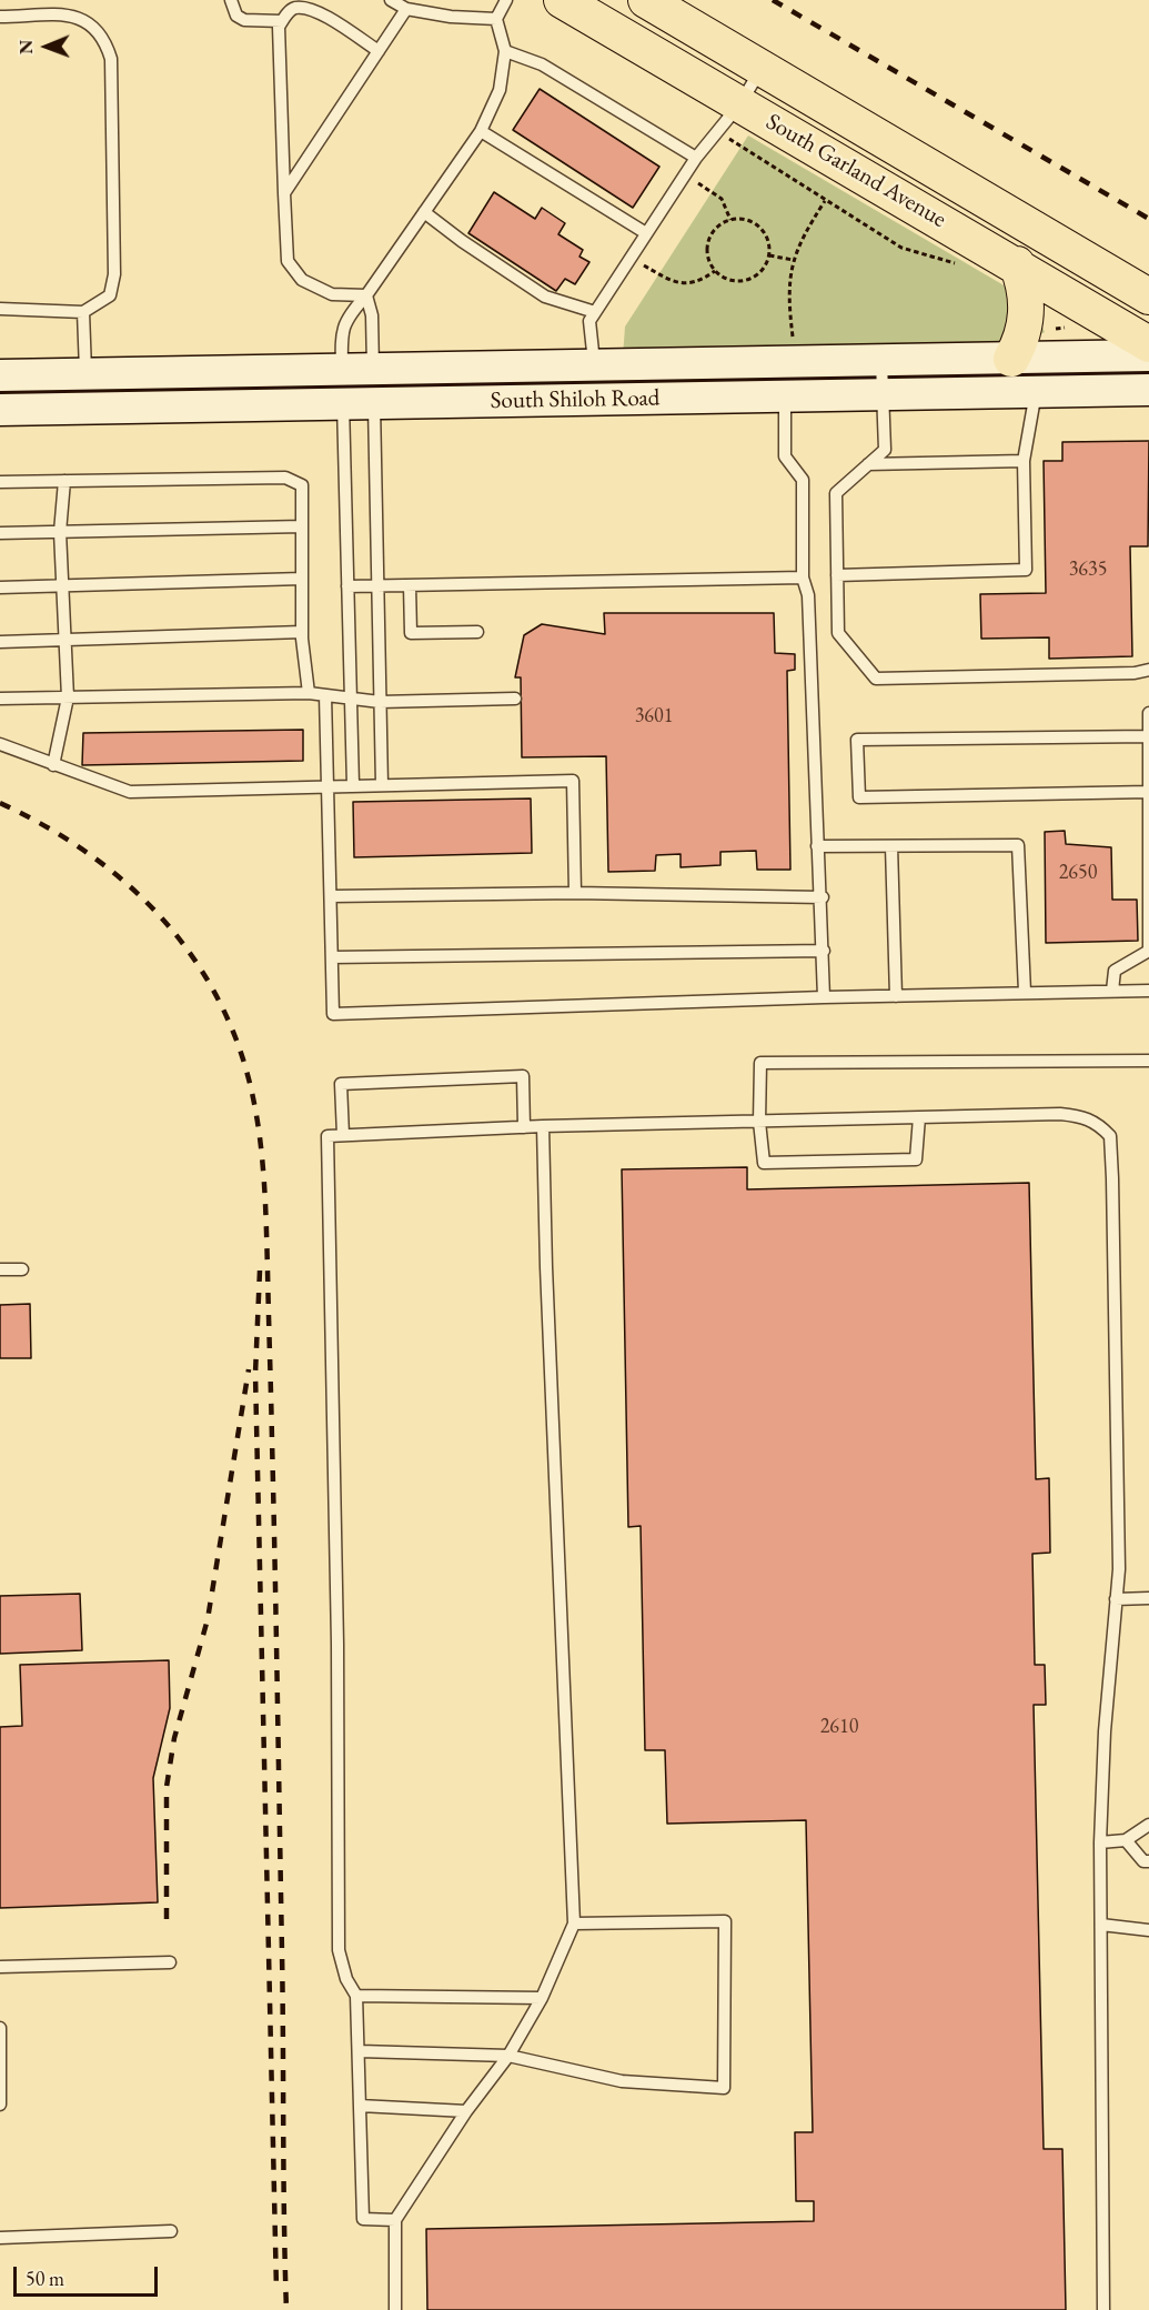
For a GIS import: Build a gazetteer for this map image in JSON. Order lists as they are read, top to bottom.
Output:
{
  "streets": {
    "main road": ["South Garland Avenue", "South Shiloh Road"]
  },
  "house_numbers": [
    "3635",
    "3601",
    "2650",
    "2610"
  ],
  "scale_bar": "50 m",
  "north": "left"
}
